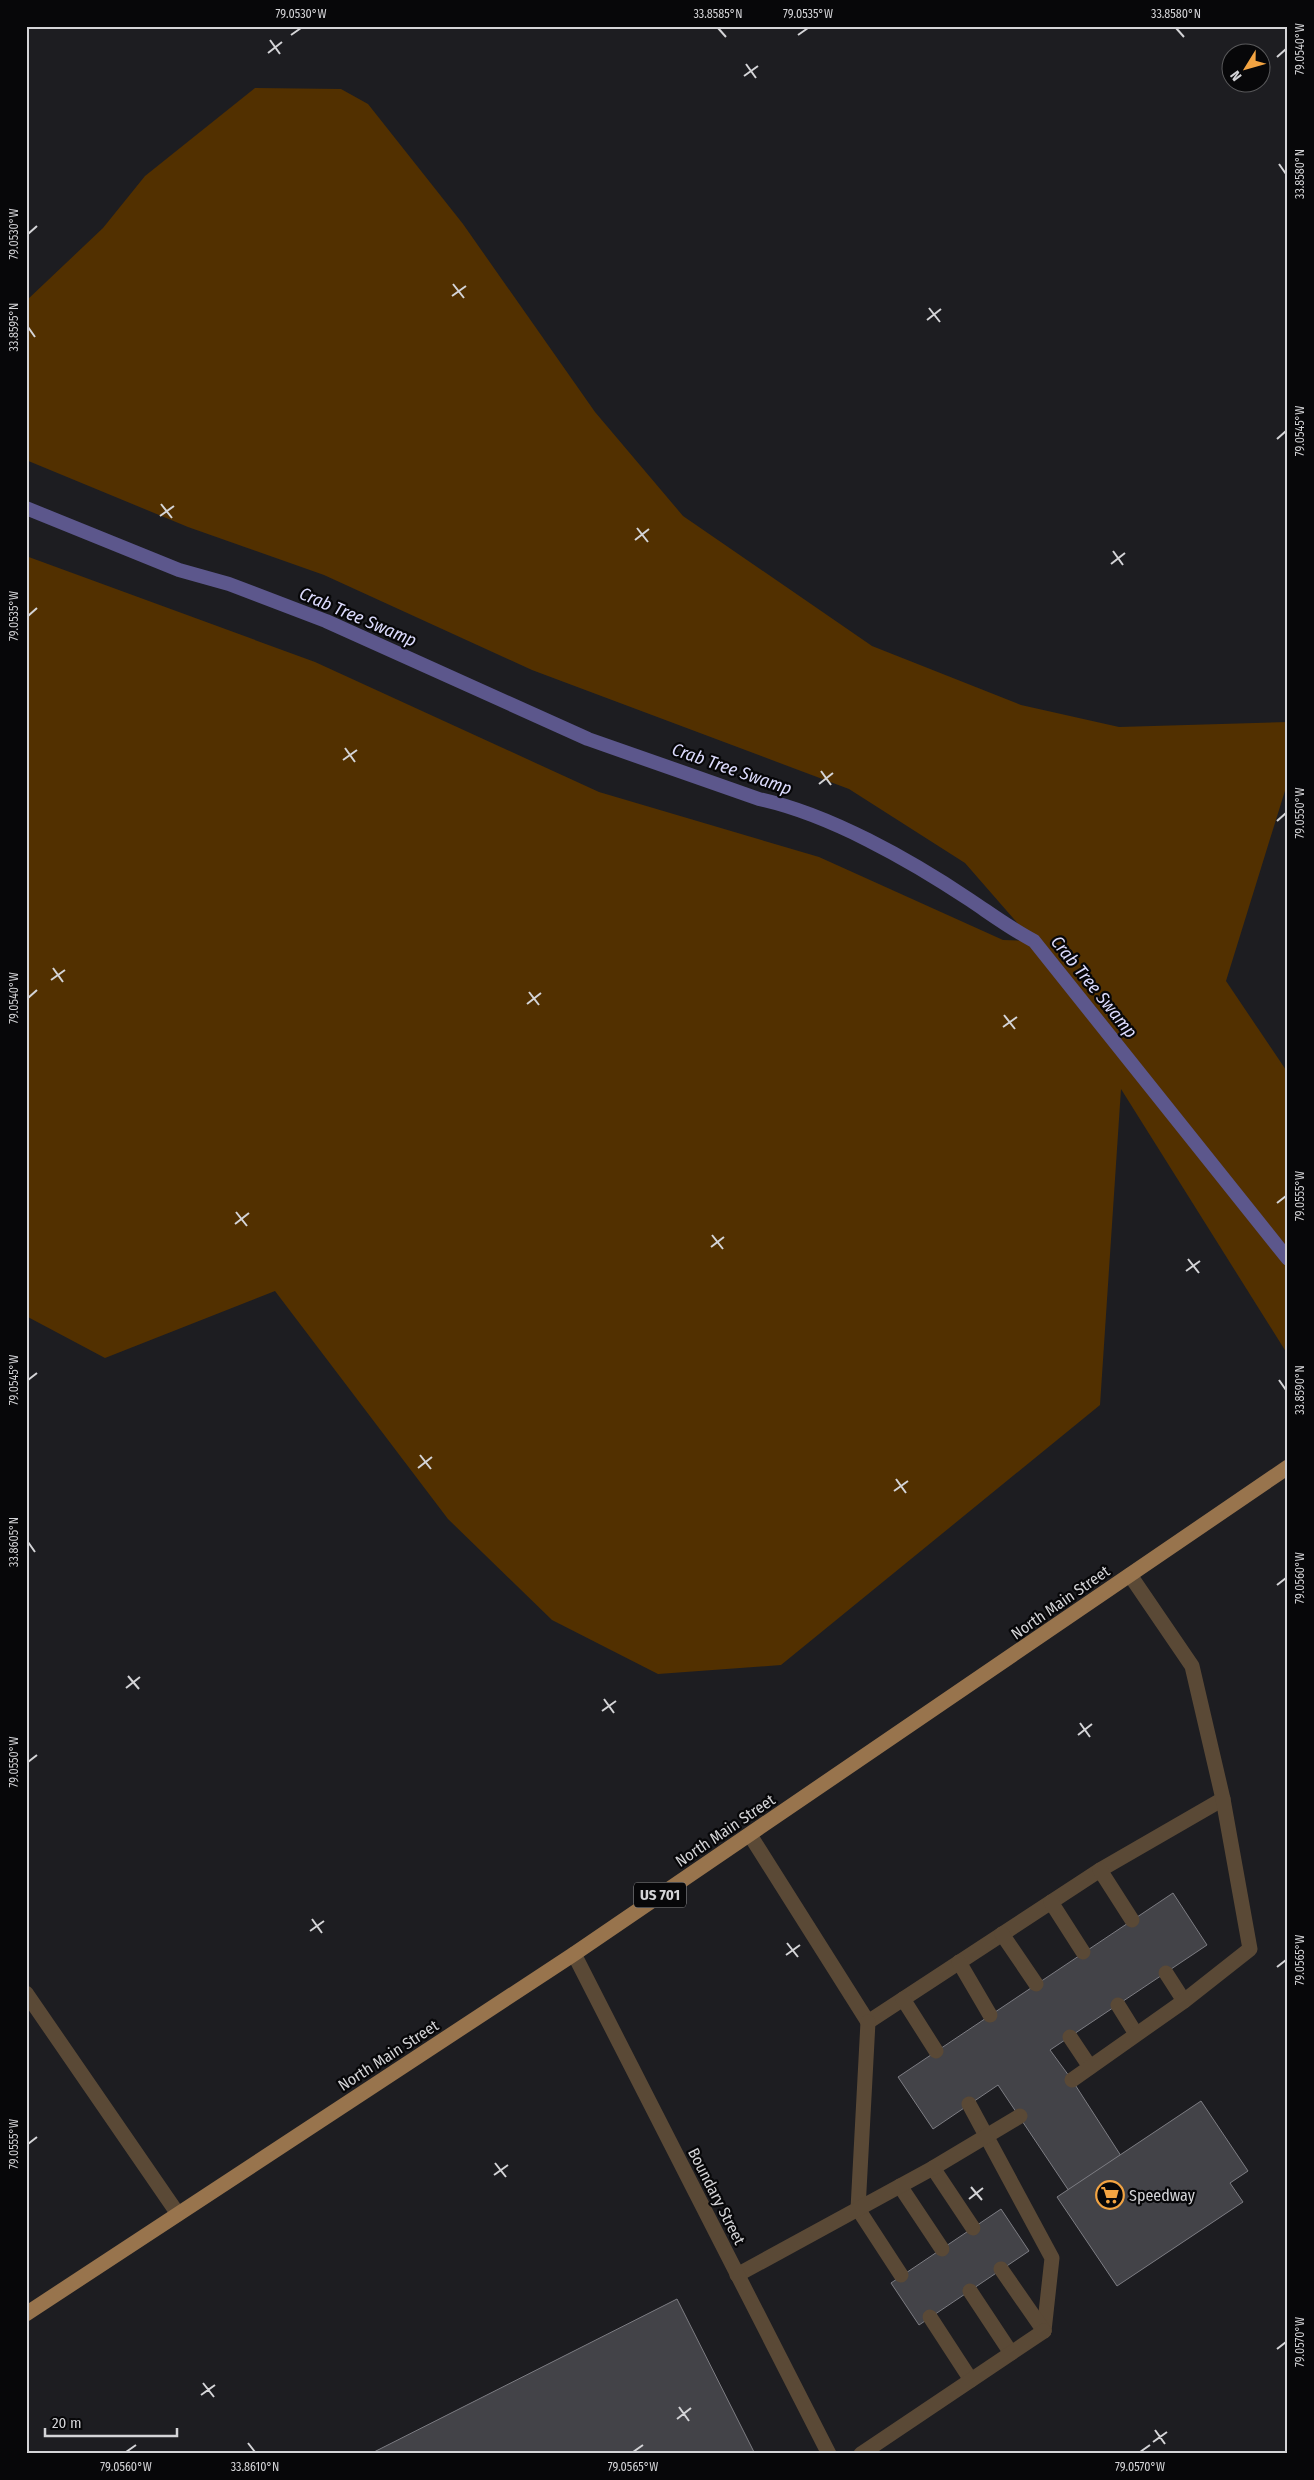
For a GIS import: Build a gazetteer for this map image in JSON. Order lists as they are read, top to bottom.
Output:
{
  "streets": {
    "main road": ["North Main Street", "US 701"],
    "street": ["Boundary Street"]
  },
  "crossings": [
    ["North Main Street", "Boundary Street"]
  ],
  "water": ["Crab Tree Swamp"],
  "places": {
    "supermarket": ["Speedway"]
  },
  "scale_bar": "20 m",
  "north": "bottom left",
  "coordinates": [
    "79.0530°W",
    "33.8585°N",
    "79.0535°W",
    "33.8580°N",
    "79.0540°W",
    "33.8595°N",
    "79.0545°W",
    "79.0550°W",
    "79.0555°W",
    "33.8590°N",
    "33.8605°N",
    "79.0560°W",
    "79.0565°W",
    "79.0570°W",
    "33.8610°N"
  ]
}
